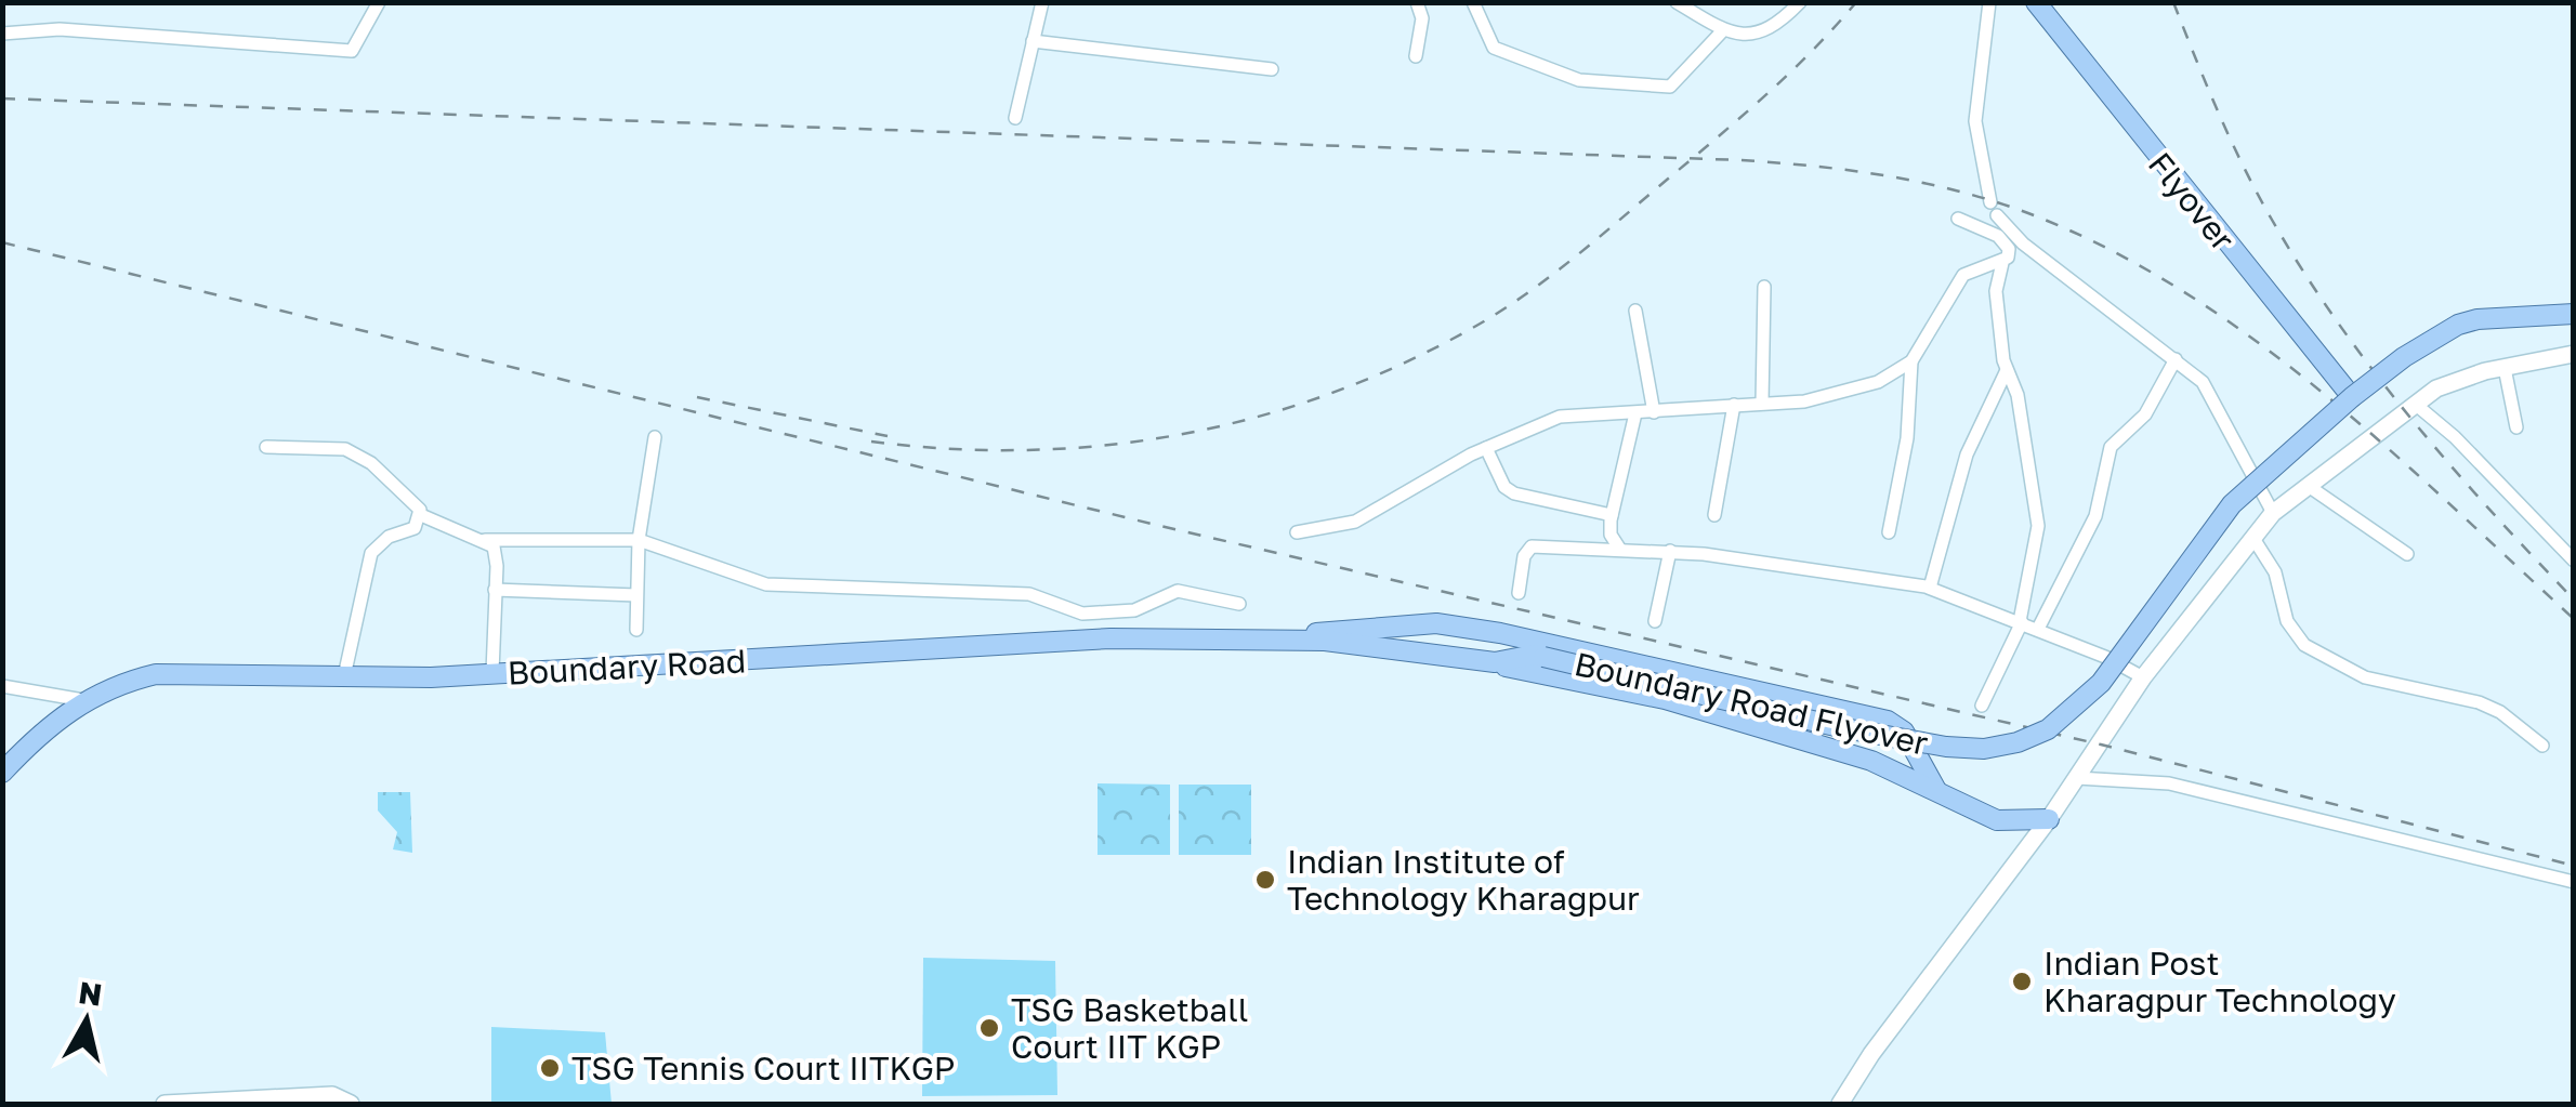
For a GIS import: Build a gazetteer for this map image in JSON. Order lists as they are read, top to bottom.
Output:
{
  "streets": {
    "main road": ["Flyover", "Boundary Road", "Boundary Road Flyover"]
  },
  "crossings": [
    ["Flyover", "Boundary Road Flyover"],
    ["Boundary Road", "Boundary Road Flyover"]
  ],
  "places": [
    "Indian Institute of Technology Kharagpur",
    "Indian Post Kharagpur Technology",
    "TSG Basketball Court IIT KGP",
    "TSG Tennis Court IITKGP"
  ],
  "north": "top"
}
